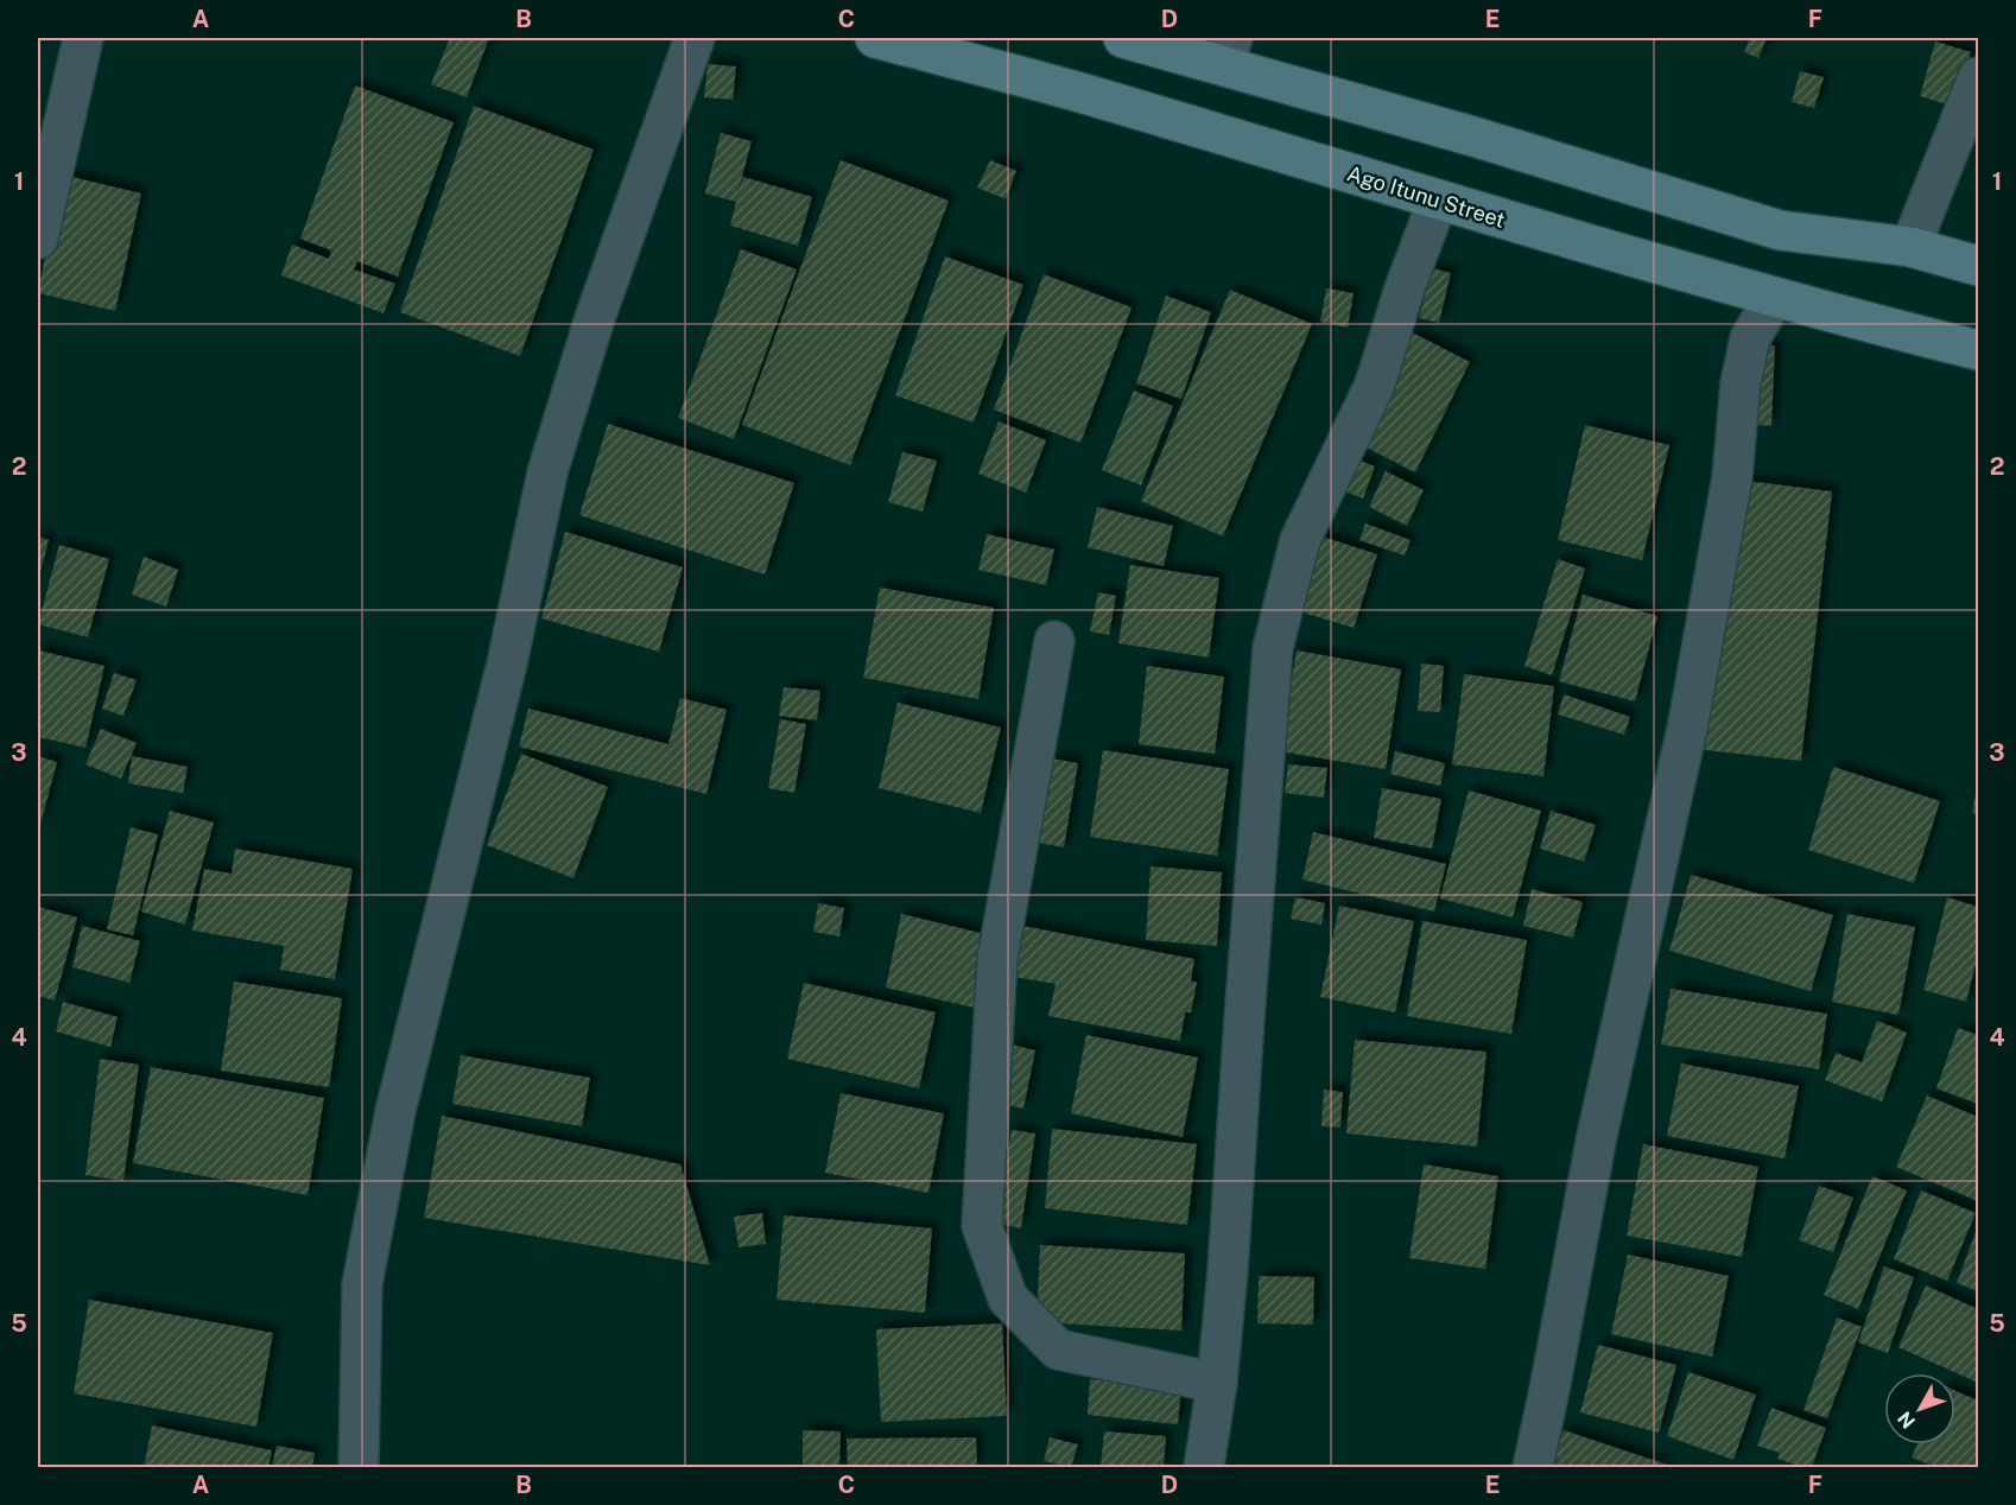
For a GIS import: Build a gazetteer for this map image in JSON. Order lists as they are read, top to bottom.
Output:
{
  "streets": {
    "main road": ["Ago Itunu Street"]
  },
  "north": "bottom left",
  "grid": {
    "columns": [
      "A",
      "B",
      "C",
      "D",
      "E",
      "F"
    ],
    "rows": [
      "1",
      "2",
      "3",
      "4",
      "5"
    ]
  }
}
